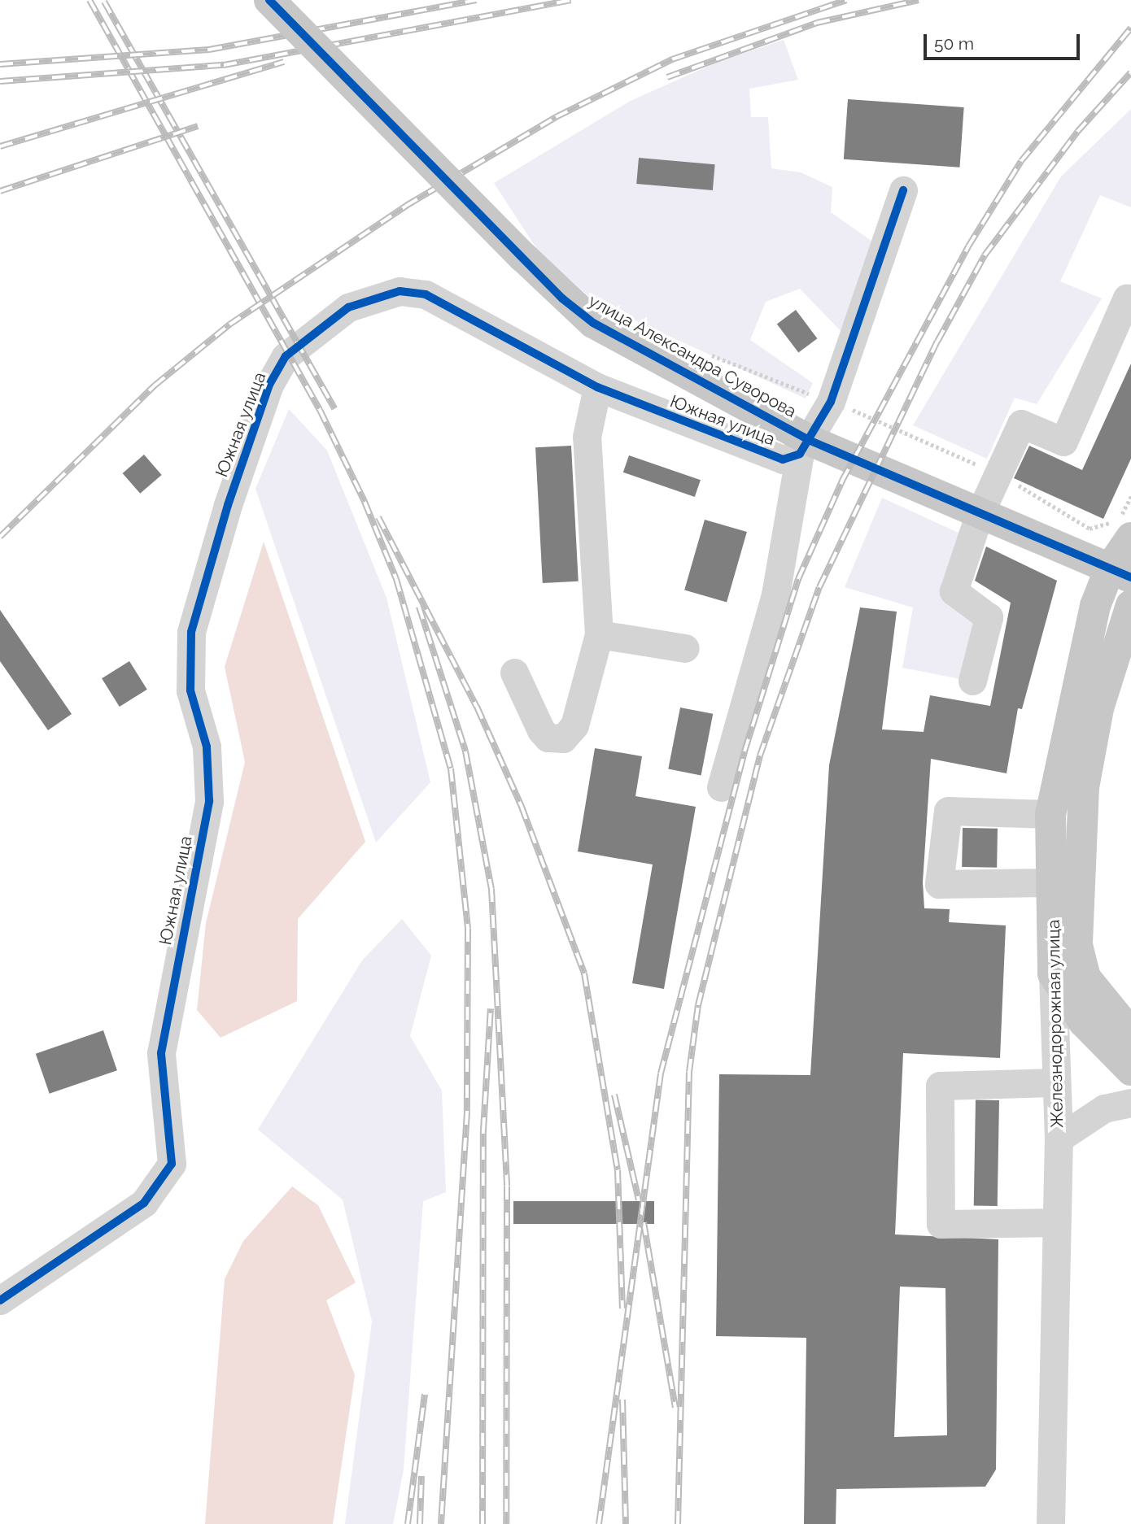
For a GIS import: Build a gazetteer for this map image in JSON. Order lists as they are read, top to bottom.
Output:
{
  "streets": {
    "main road": ["улица Александра Суворова", "Железнодорожная улица"],
    "street": ["Южная улица"]
  },
  "crossings": [
    ["улица Александра Суворова", "Южная улица"],
    ["улица Александра Суворова", "Железнодорожная улица"]
  ],
  "scale_bar": "50 m"
}
